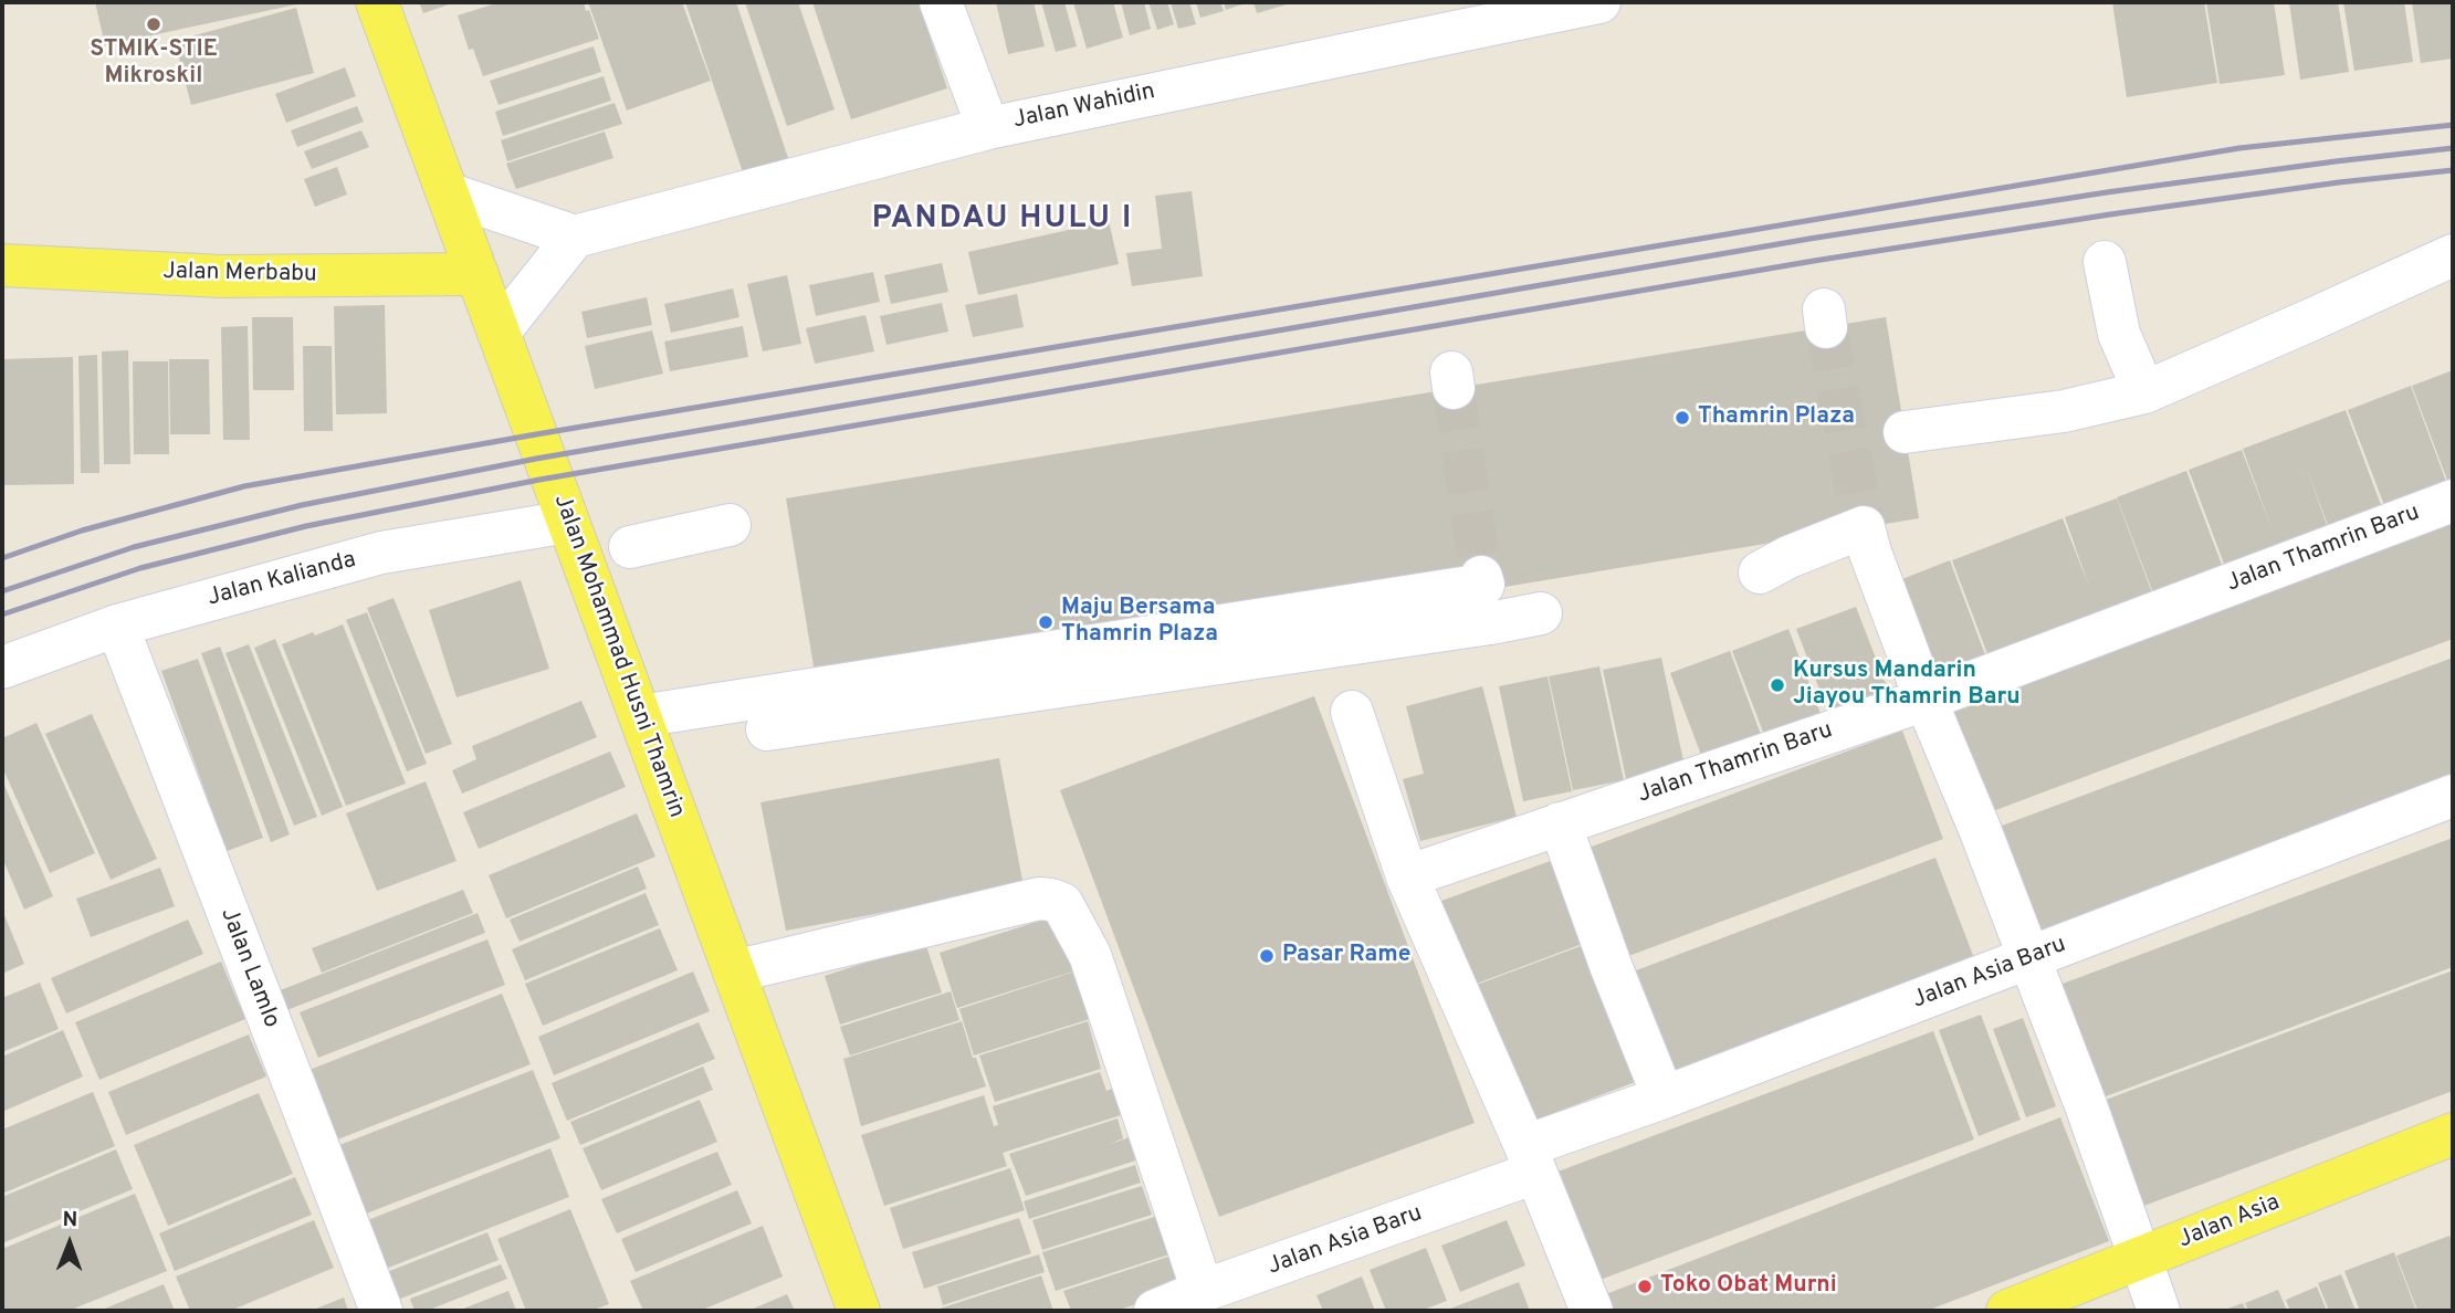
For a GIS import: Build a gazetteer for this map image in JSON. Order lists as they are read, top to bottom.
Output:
{
  "streets": {
    "main road": ["Jalan Merbabu", "Jalan Mohammad Husni Thamrin", "Jalan Asia"],
    "street": [
      "Jalan Wahidin",
      "Jalan Thamrin Baru",
      "Jalan Kalianda",
      "Jalan Lamlo",
      "Jalan Asia Baru"
    ]
  },
  "crossings": [
    ["Jalan Merbabu", "Jalan Mohammad Husni Thamrin"],
    ["Jalan Kalianda", "Jalan Mohammad Husni Thamrin"],
    ["Jalan Kalianda", "Jalan Lamlo"]
  ],
  "districts": ["PANDAU HULU I"],
  "places": [
    "STMIK-STIE Mikroskil",
    "Thamrin Plaza",
    "Maju Bersama Thamrin Plaza",
    "Kursus Mandarin Jiayou Thamrin Baru",
    "Pasar Rame",
    "Toko Obat Murni"
  ],
  "north": "top"
}
